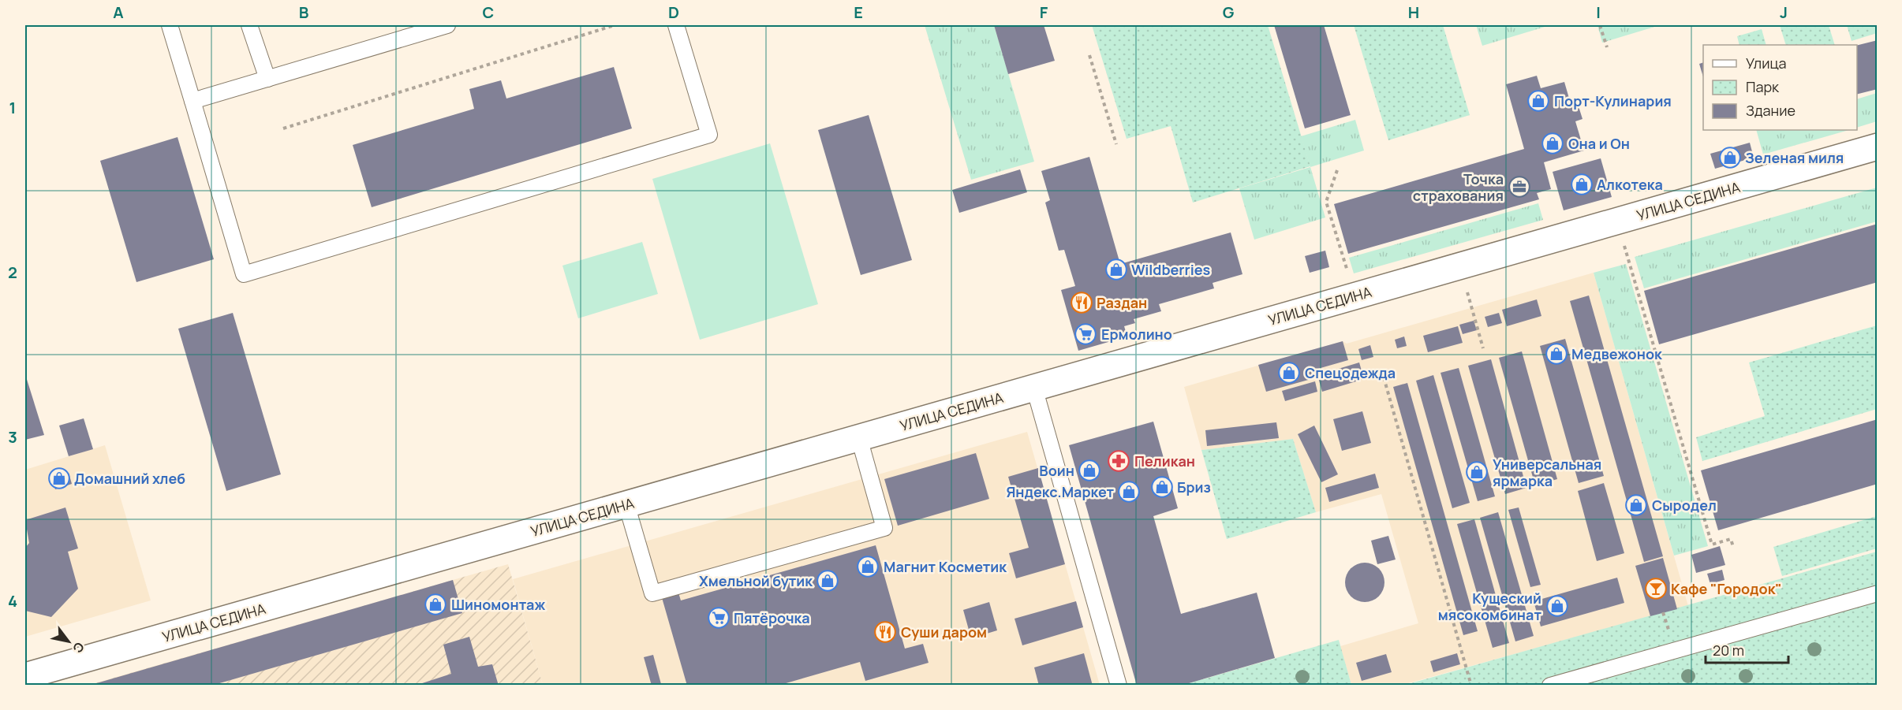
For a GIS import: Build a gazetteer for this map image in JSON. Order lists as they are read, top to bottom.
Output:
{
  "streets": {
    "street": ["УЛИЦА СЕДИНА"]
  },
  "places": {
    "shop": [
      "Порт-Кулинария",
      "Она и Он",
      "Зеленая миля",
      "Алкотека",
      "Wildberries",
      "Медвежонок",
      "Спецодежда",
      "Воин",
      "Универсальная ярмарка",
      "Домашний хлеб",
      "Бриз",
      "Яндекс.Маркет",
      "Сыродел",
      "Магнит Косметик",
      "Хмельной бутик",
      "Шиномонтаж",
      "Кущеский мясокомбинат"
    ],
    "office": ["Точка страхования"],
    "restaurant": ["Раздан", "Суши даром"],
    "supermarket": ["Ермолино", "Пятёрочка"],
    "pharmacy": ["Пеликан"],
    "bar": ["Кафе \"Городок\""]
  },
  "legend": ["Улица", "Парк", "Здание"],
  "scale_bar": "20 m",
  "north": "bottom right",
  "grid": {
    "columns": [
      "A",
      "B",
      "C",
      "D",
      "E",
      "F",
      "G",
      "H",
      "I",
      "J"
    ],
    "rows": [
      "1",
      "2",
      "3",
      "4"
    ]
  }
}
